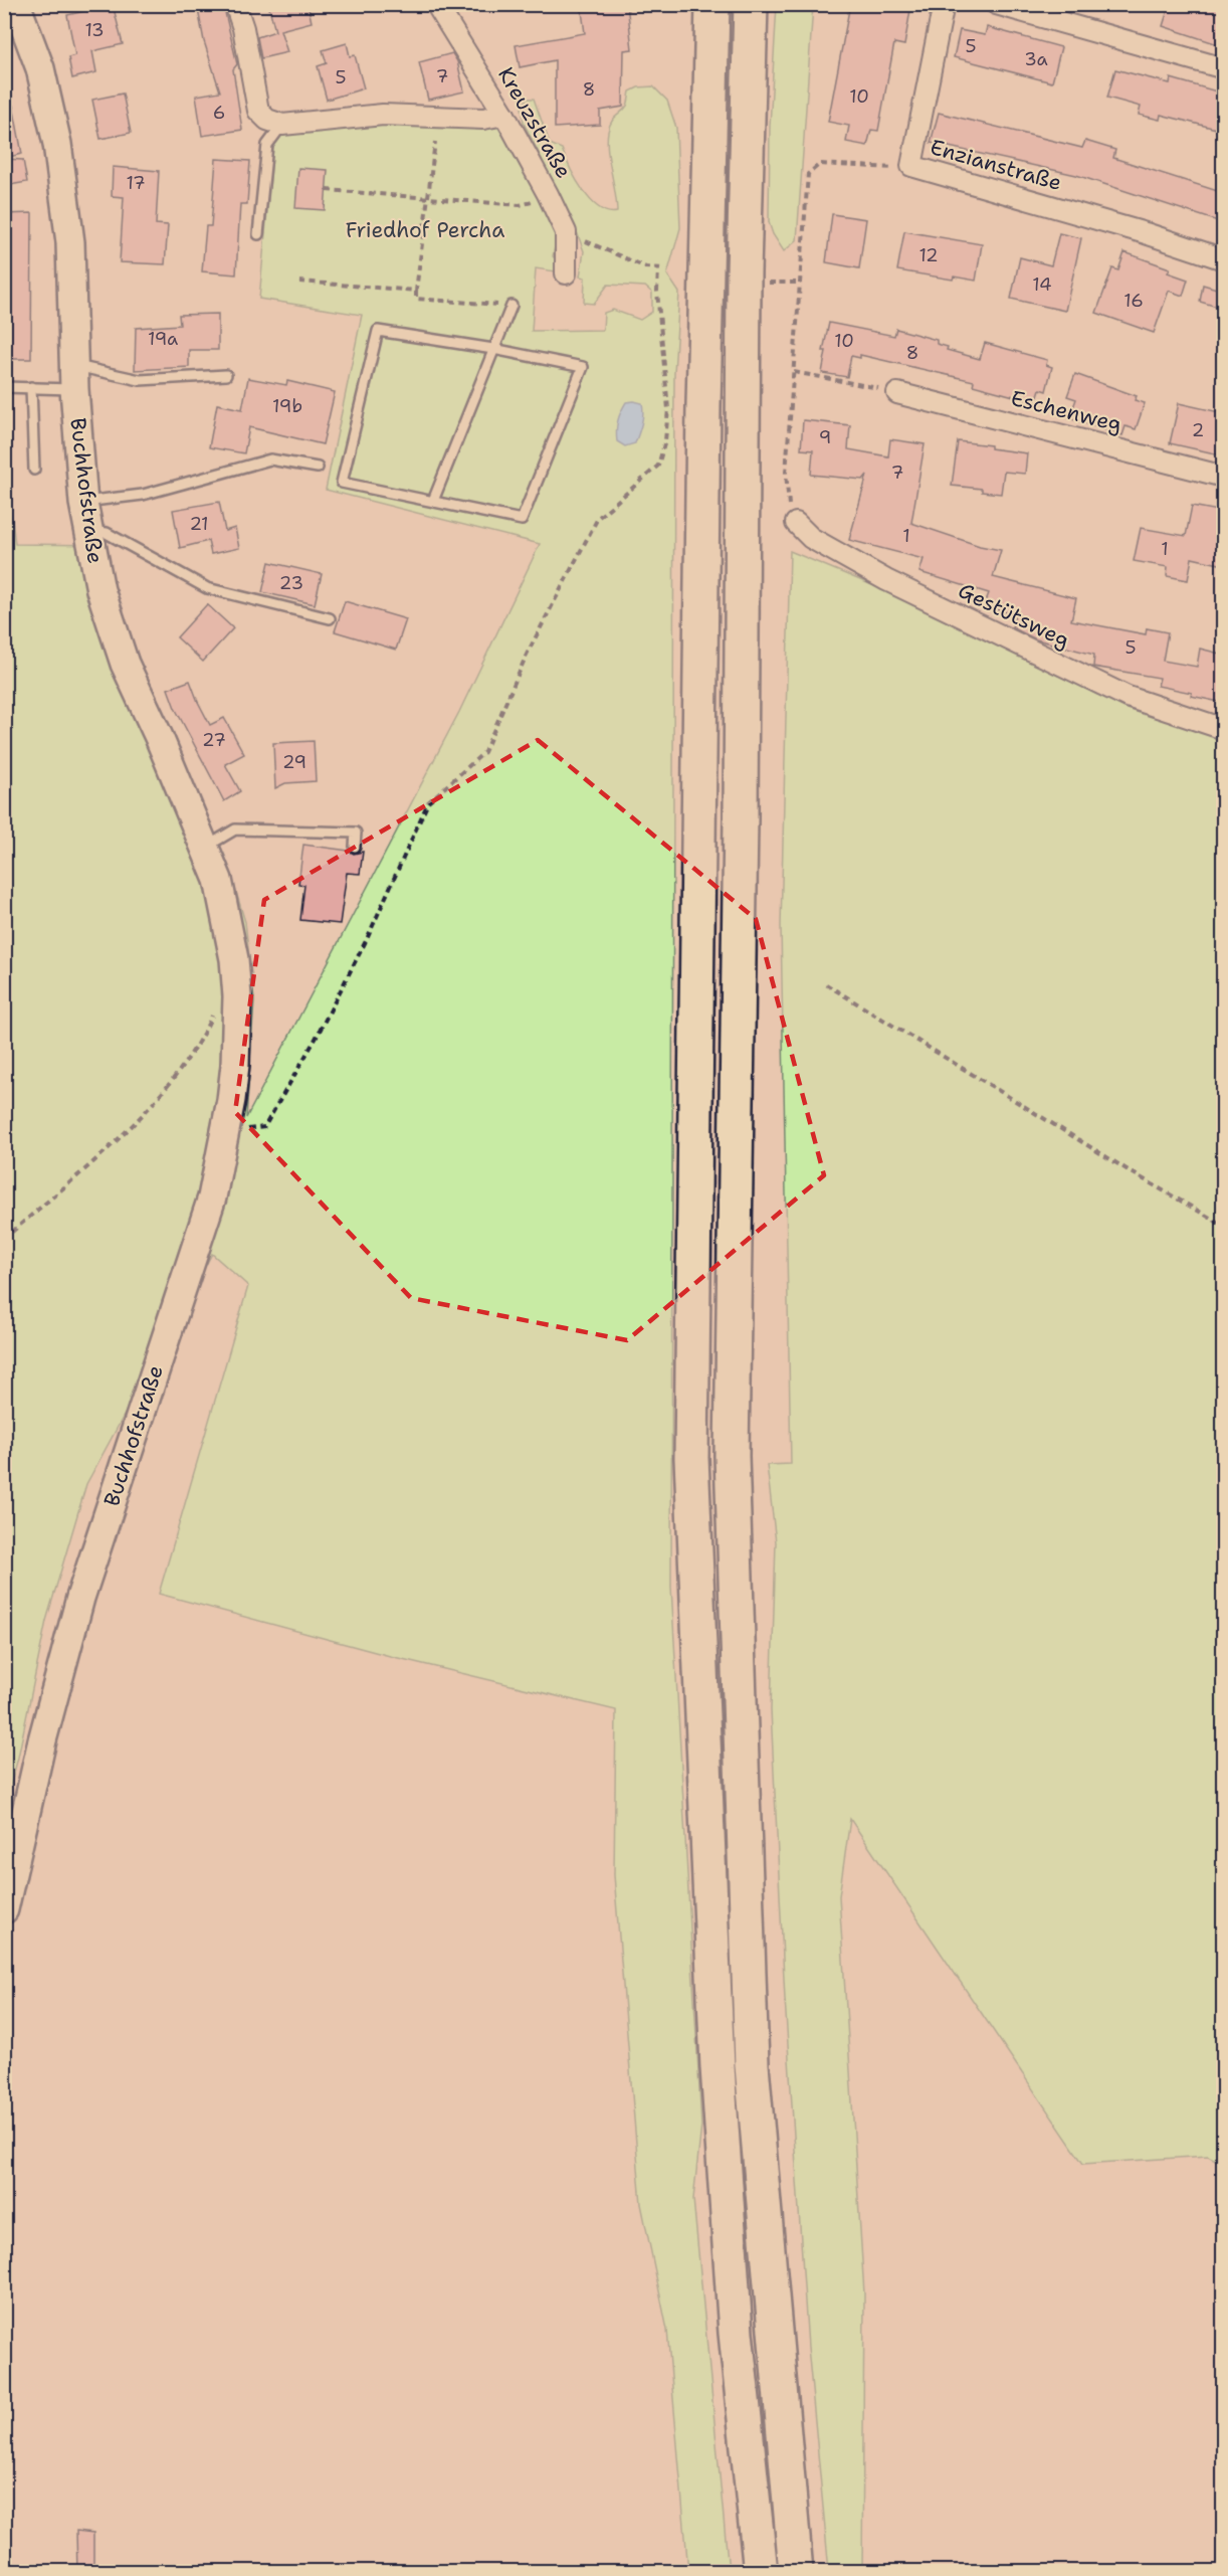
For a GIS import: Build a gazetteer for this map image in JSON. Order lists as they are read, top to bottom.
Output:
{
  "streets": {
    "main road": ["Buchhofstraße"],
    "street": [
      "Kreuzstraße",
      "Enzianstraße",
      "Eschenweg",
      "Gestütsweg"
    ]
  },
  "parks": ["Friedhof Percha"],
  "house_numbers": [
    "13",
    "5",
    "3a",
    "7",
    "5",
    "8",
    "10",
    "6",
    "17",
    "12",
    "14",
    "16",
    "19a",
    "10",
    "8",
    "19b",
    "2",
    "9",
    "7",
    "21",
    "1",
    "1",
    "23",
    "5",
    "27",
    "29"
  ]
}
